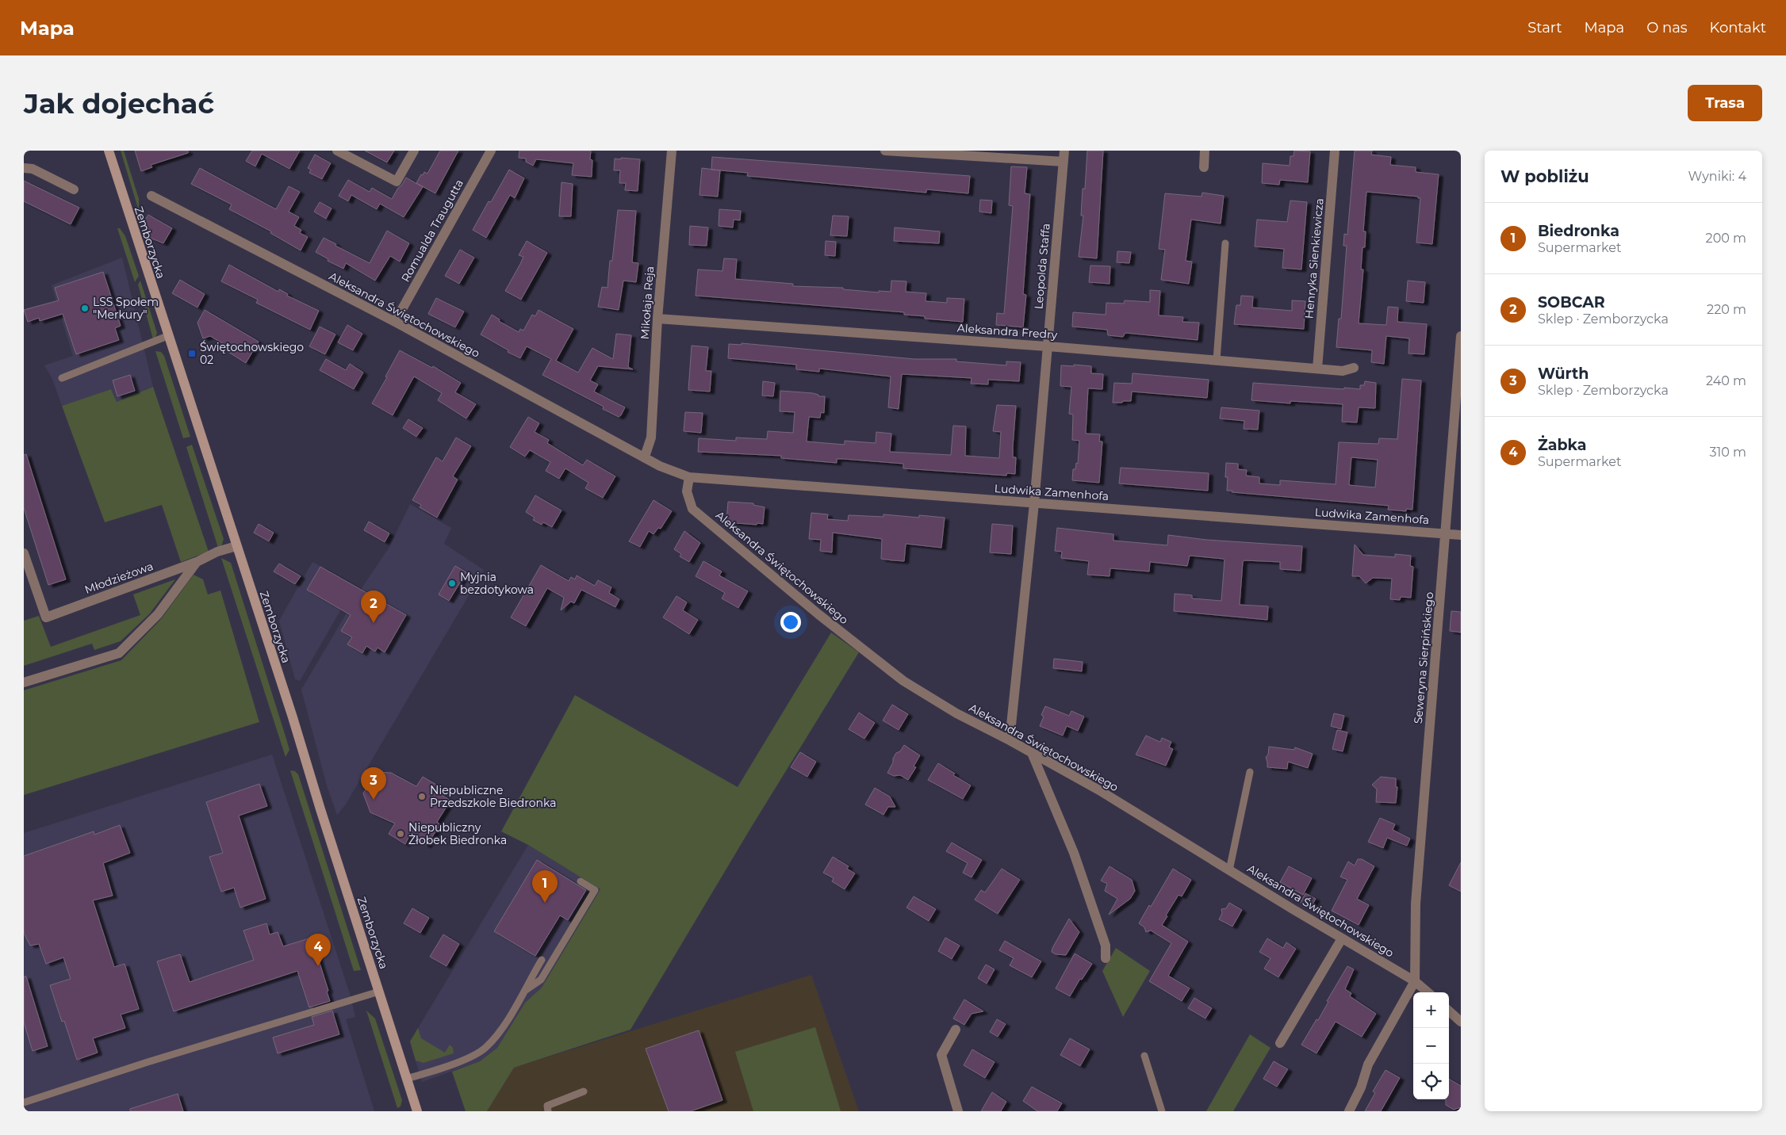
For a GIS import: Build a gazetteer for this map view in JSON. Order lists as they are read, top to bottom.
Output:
{
  "streets": {
    "street": [
      "Romualda Traugutta",
      "Zemborzycka",
      "Henryka Sienkiewicza",
      "Leopolda Staffa",
      "Mikołaja Reja",
      "Aleksandra Świętochowskiego",
      "Aleksandra Fredry",
      "Ludwika Zamenhofa",
      "Młodzieżowa",
      "Seweryna Sierpińskiego"
    ]
  },
  "crossings": [
    ["Romualda Traugutta", "Aleksandra Świętochowskiego"],
    ["Zemborzycka", "Młodzieżowa"],
    ["Henryka Sienkiewicza", "Aleksandra Fredry"],
    ["Leopolda Staffa", "Aleksandra Świętochowskiego"],
    ["Leopolda Staffa", "Aleksandra Fredry"],
    ["Leopolda Staffa", "Ludwika Zamenhofa"],
    ["Mikołaja Reja", "Aleksandra Świętochowskiego"],
    ["Mikołaja Reja", "Aleksandra Fredry"],
    ["Mikołaja Reja", "Ludwika Zamenhofa"],
    ["Aleksandra Świętochowskiego", "Ludwika Zamenhofa"],
    ["Aleksandra Świętochowskiego", "Seweryna Sierpińskiego"],
    ["Ludwika Zamenhofa", "Seweryna Sierpińskiego"]
  ],
  "places": {
    "other": [
      "LSS Społem \"Merkury\"",
      "Myjnia bezdotykowa",
      "Niepubliczne Przedszkole Biedronka",
      "Niepubliczny Żłobek Biedronka"
    ],
    "transit": ["Świętochowskiego 02"]
  },
  "page": {
    "header": "Mapa",
    "nav": [
      "Start",
      "Mapa",
      "O nas",
      "Kontakt"
    ],
    "buttons": "Trasa",
    "title": "Jak dojechać",
    "heading": ["W pobliżu", "Wyniki: 4"],
    "list": [
      {
        "mark": "1",
        "name": "Biedronka",
        "note": "Supermarket",
        "value": "200 m"
      },
      {
        "mark": "2",
        "name": "SOBCAR",
        "note": "Sklep · Zemborzycka",
        "value": "220 m"
      },
      {
        "mark": "3",
        "name": "Würth",
        "note": "Sklep · Zemborzycka",
        "value": "240 m"
      },
      {
        "mark": "4",
        "name": "Żabka",
        "note": "Supermarket",
        "value": "310 m"
      }
    ],
    "pins": [
      "2",
      "3",
      "1",
      "4"
    ],
    "map_buttons": ["+", "−"]
  }
}
